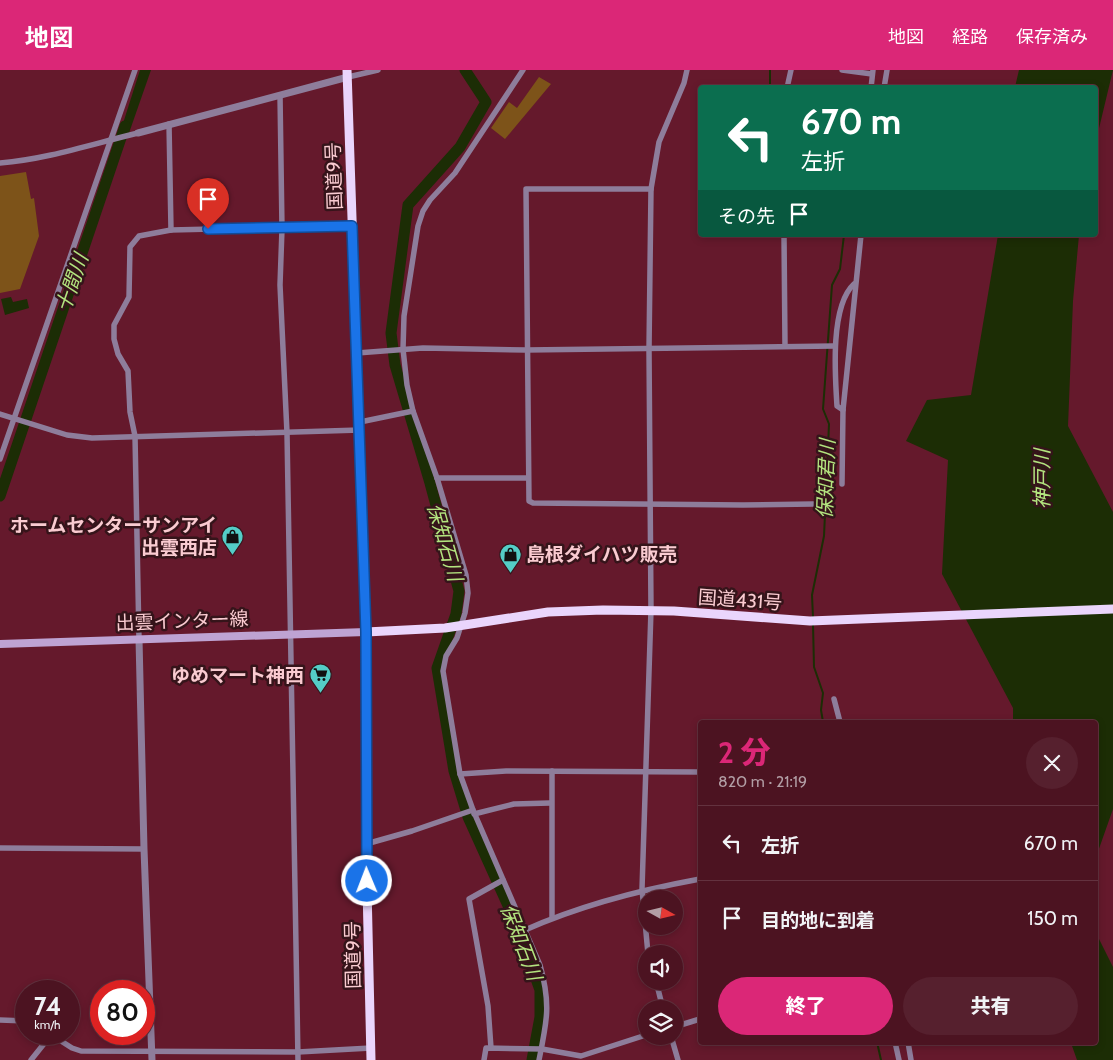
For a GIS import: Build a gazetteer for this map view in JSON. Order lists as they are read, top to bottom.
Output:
{
  "streets": {
    "highway": ["国道9号", "国道431号"],
    "main road": ["出雲インター線"]
  },
  "crossings": [
    ["国道9号", "国道431号"],
    ["国道9号", "出雲インター線"],
    ["国道431号", "出雲インター線"]
  ],
  "water": [
    "十間川",
    "保知君川",
    "神戸川",
    "保知石川"
  ],
  "places": {
    "shop": ["ホームセンターサンアイ 出雲西店", "島根ダイハツ販売"],
    "supermarket": ["ゆめマート神西"]
  },
  "north": "right",
  "page": {
    "header": "地図",
    "nav": ["地図", "経路", "保存済み"],
    "turn": ["670 m", "左折"],
    "then": "その先",
    "heading": ["2 分", "820 m · 21:19"],
    "list": [
      {
        "name": "左折",
        "value": "670 m"
      },
      {
        "name": "目的地に到着",
        "value": "150 m"
      }
    ],
    "buttons": ["終了", "共有"],
    "speed": "74 km/h",
    "limit": "80"
  }
}
